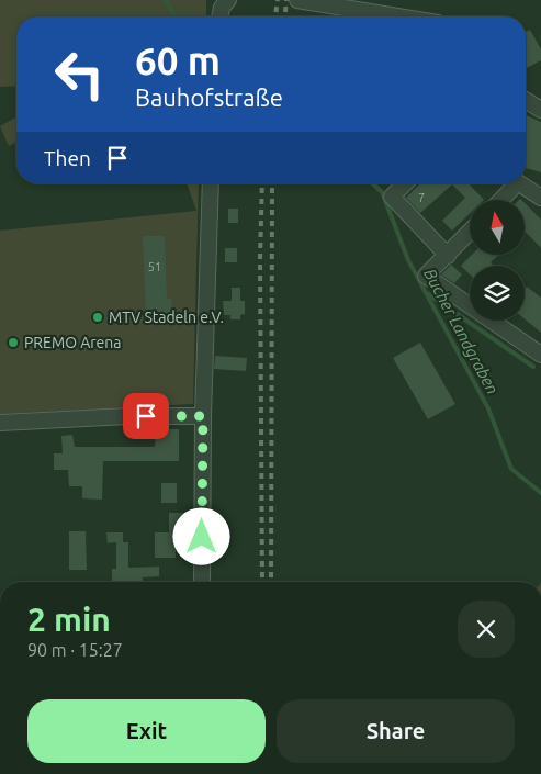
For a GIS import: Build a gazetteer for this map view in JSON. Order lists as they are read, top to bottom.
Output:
{
  "water": ["Bucher Landgraben"],
  "places": ["MTV Stadeln e.V.", "PREMO Arena"],
  "house_numbers": ["7", "51"],
  "north": "top",
  "page": {
    "turn": ["60 m", "Bauhofstraße"],
    "then": "Then",
    "heading": ["2 min", "90 m · 15:27"],
    "buttons": ["Exit", "Share"]
  }
}
